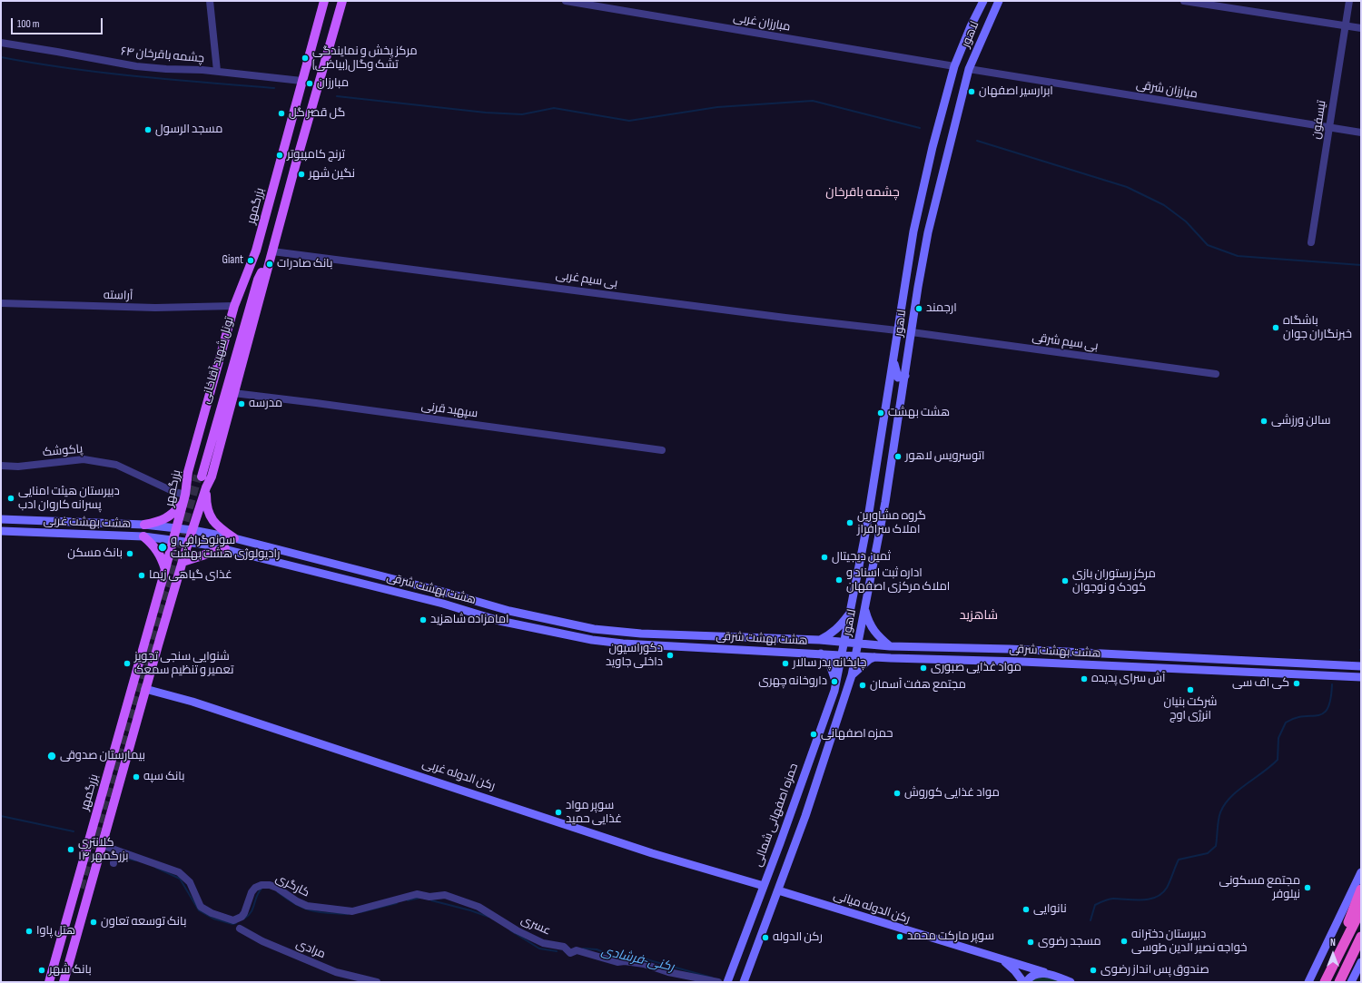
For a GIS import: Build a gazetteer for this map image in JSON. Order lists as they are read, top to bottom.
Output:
{
  "streets": {
    "main road": [
      "لاهور",
      "بزرگمهر",
      "تونل شهید آقاخانی",
      "هشت بهشت غربی",
      "هشت بهشت شرقی",
      "رکن الدوله غربی",
      "حمزه اصفهانی شمالی",
      "رکن الدوله میانی"
    ],
    "street": [
      "مبارزان غربی",
      "چشمه باقرخان ۶۴",
      "مبارزان شرقی",
      "تیسفون",
      "بی سیم غربی",
      "آراسته",
      "بی سیم شرقی",
      "سپهبد قرنی",
      "پاکوشک",
      "کارگری",
      "عسری",
      "مرادی"
    ]
  },
  "crossings": [
    ["مبارزان غربی", "لاهور"],
    ["لاهور", "مبارزان شرقی"],
    ["لاهور", "بی سیم غربی"],
    ["لاهور", "بی سیم شرقی"],
    ["لاهور", "هشت بهشت شرقی"],
    ["لاهور", "حمزه اصفهانی شمالی"],
    ["چشمه باقرخان ۶۴", "بزرگمهر"],
    ["مبارزان شرقی", "تیسفون"],
    ["بزرگمهر", "آراسته"],
    ["بزرگمهر", "تونل شهید آقاخانی"],
    ["بزرگمهر", "پاکوشک"],
    ["بزرگمهر", "هشت بهشت غربی"],
    ["بزرگمهر", "هشت بهشت شرقی"],
    ["بی سیم غربی", "تونل شهید آقاخانی"],
    ["هشت بهشت غربی", "هشت بهشت شرقی"],
    ["هشت بهشت شرقی", "حمزه اصفهانی شمالی"],
    ["رکن الدوله غربی", "حمزه اصفهانی شمالی"],
    ["کارگری", "عسری"]
  ],
  "districts": ["چشمه باقرخان", "شاهزید"],
  "water": ["رکنی-فرشادی"],
  "places": [
    "مرکز پخش و نمایندگی تشک وگال(بیاضی)",
    "مبارزان",
    "ابرارسیر اصفهان",
    "گل قصر گل",
    "مسجد الرسول",
    "ترنج کامپیوتر",
    "نگین شهر",
    "Giant",
    "بانک صادرات",
    "ارجمند",
    "باشگاه خبرنگاران جوان",
    "مدرسه",
    "هشت بهشت",
    "سالن ورزشی",
    "اتوسرویس لاهور",
    "دبیرستان هیئت امنایی پسرانه کاروان ادب",
    "گروه مشاورین املاک سرافراز",
    "سونوگرافی و رادیولوژی هشت بهشت",
    "بانک مسکن",
    "ثمین دیجیتال",
    "غذای گیاهی زیما",
    "اداره ثبت اسناد و املاک مرکزی اصفهان",
    "مرکز رستوران بازی کودک و نوجوان",
    "امامزاده شاهزید",
    "دکوراسیون داخلی جاوید",
    "شنوایی سنجی تجویز تعمیر و تنظیم سمعک",
    "چایخانه پدر سالار",
    "مواد غذایی صبوری",
    "آش سرای پدیده",
    "داروخانه چهری",
    "کی اف سی",
    "مجتمع هفت آسمان",
    "شرکت بنیان انرژی اوج",
    "حمزه اصفهانی",
    "بیمارستان صدوقی",
    "بانک سپه",
    "مواد غذایی کوروش",
    "سوپر مواد غذایی حمید",
    "کلانتری ۱۴ بزرگمهر",
    "مجتمع مسکونی نیلوفر",
    "نانوایی",
    "بانک توسعه تعاون",
    "هتل پاوا",
    "سوپر مارکت محمد",
    "رکن الدوله",
    "دبیرستان دخترانه خواجه نصیر الدین طوسی",
    "مسجد رضوی",
    "بانک شهر",
    "صندوق پس انداز رضوی"
  ],
  "scale_bar": "100 m",
  "north": "top"
}
